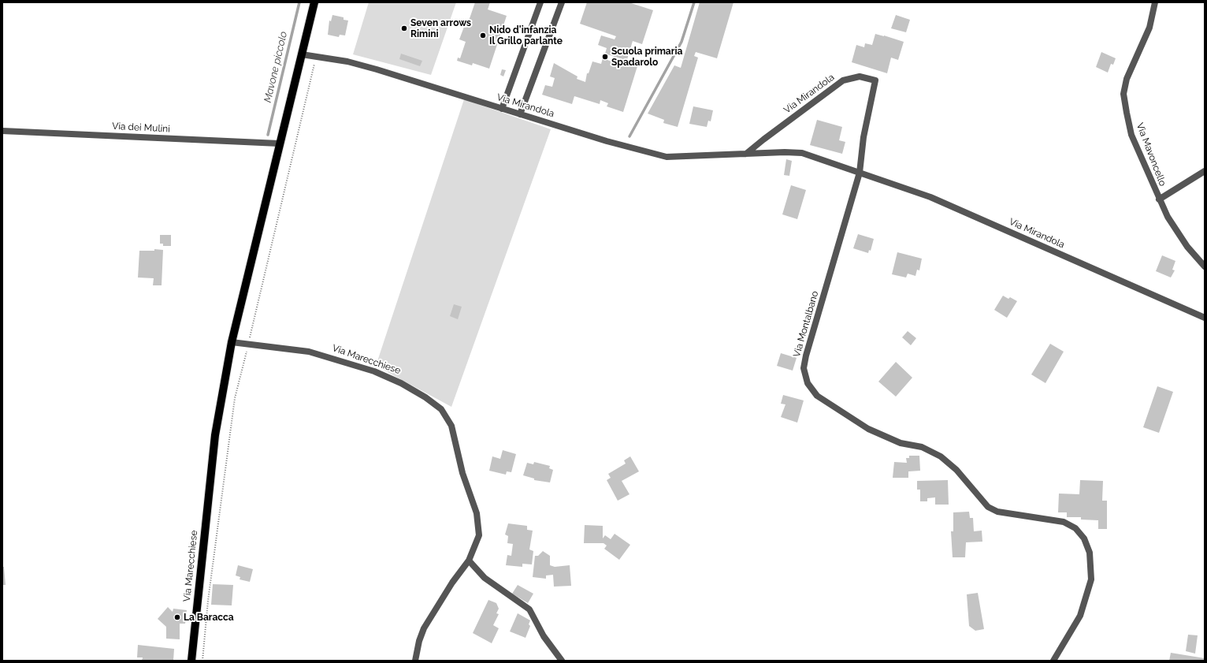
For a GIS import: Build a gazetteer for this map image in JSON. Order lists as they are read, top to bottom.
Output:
{
  "streets": {
    "main road": ["Via Marecchiese"],
    "street": [
      "Via Mirandola",
      "Via dei Mulini",
      "Via Mavoncello",
      "Via Montalbano"
    ]
  },
  "crossings": [
    ["Via Mirandola", "Via Montalbano"],
    ["Via Mirandola", "Via Marecchiese"],
    ["Via dei Mulini", "Via Marecchiese"]
  ],
  "water": ["Mavone piccolo"],
  "places": [
    "Seven arrows Rimini",
    "Nido d'infanzia Il Grillo parlante",
    "Scuola primaria Spadarolo",
    "La Baracca"
  ]
}
